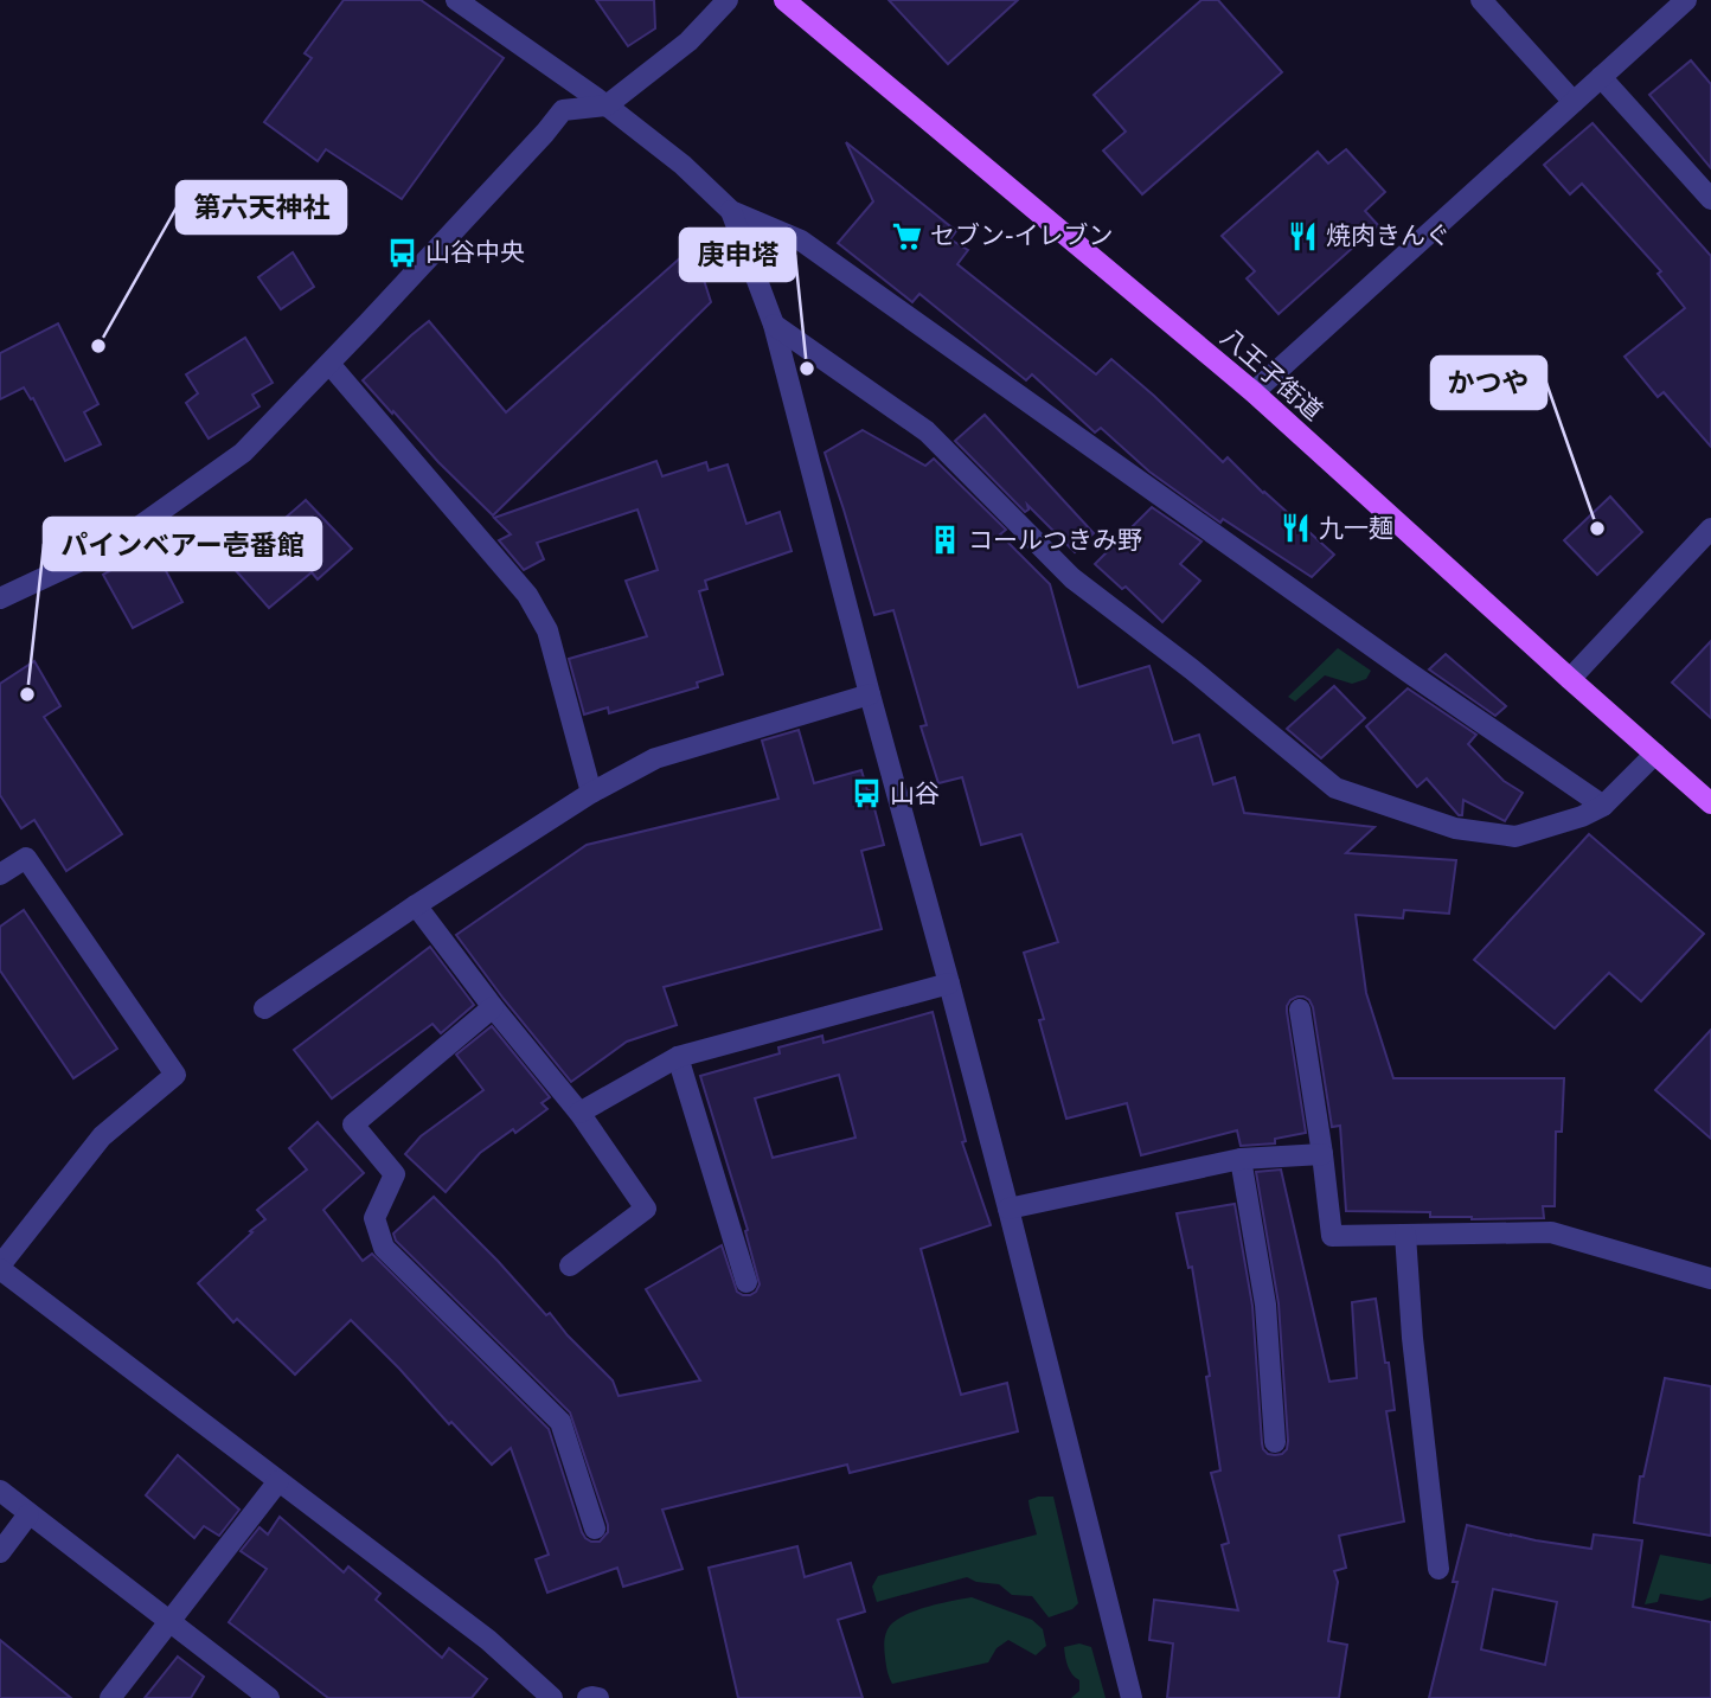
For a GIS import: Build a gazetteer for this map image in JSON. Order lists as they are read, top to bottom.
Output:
{
  "streets": {
    "main road": ["八王子街道"]
  },
  "places": {
    "supermarket": ["セブン-イレブン"],
    "restaurant": ["焼肉きんぐ", "九一麺"],
    "bus stop": ["山谷中央", "山谷"],
    "other": [
      "第六天神社",
      "庚申塔",
      "かつや",
      "パインベアー壱番館"
    ],
    "building": ["コールつきみ野"]
  }
}
